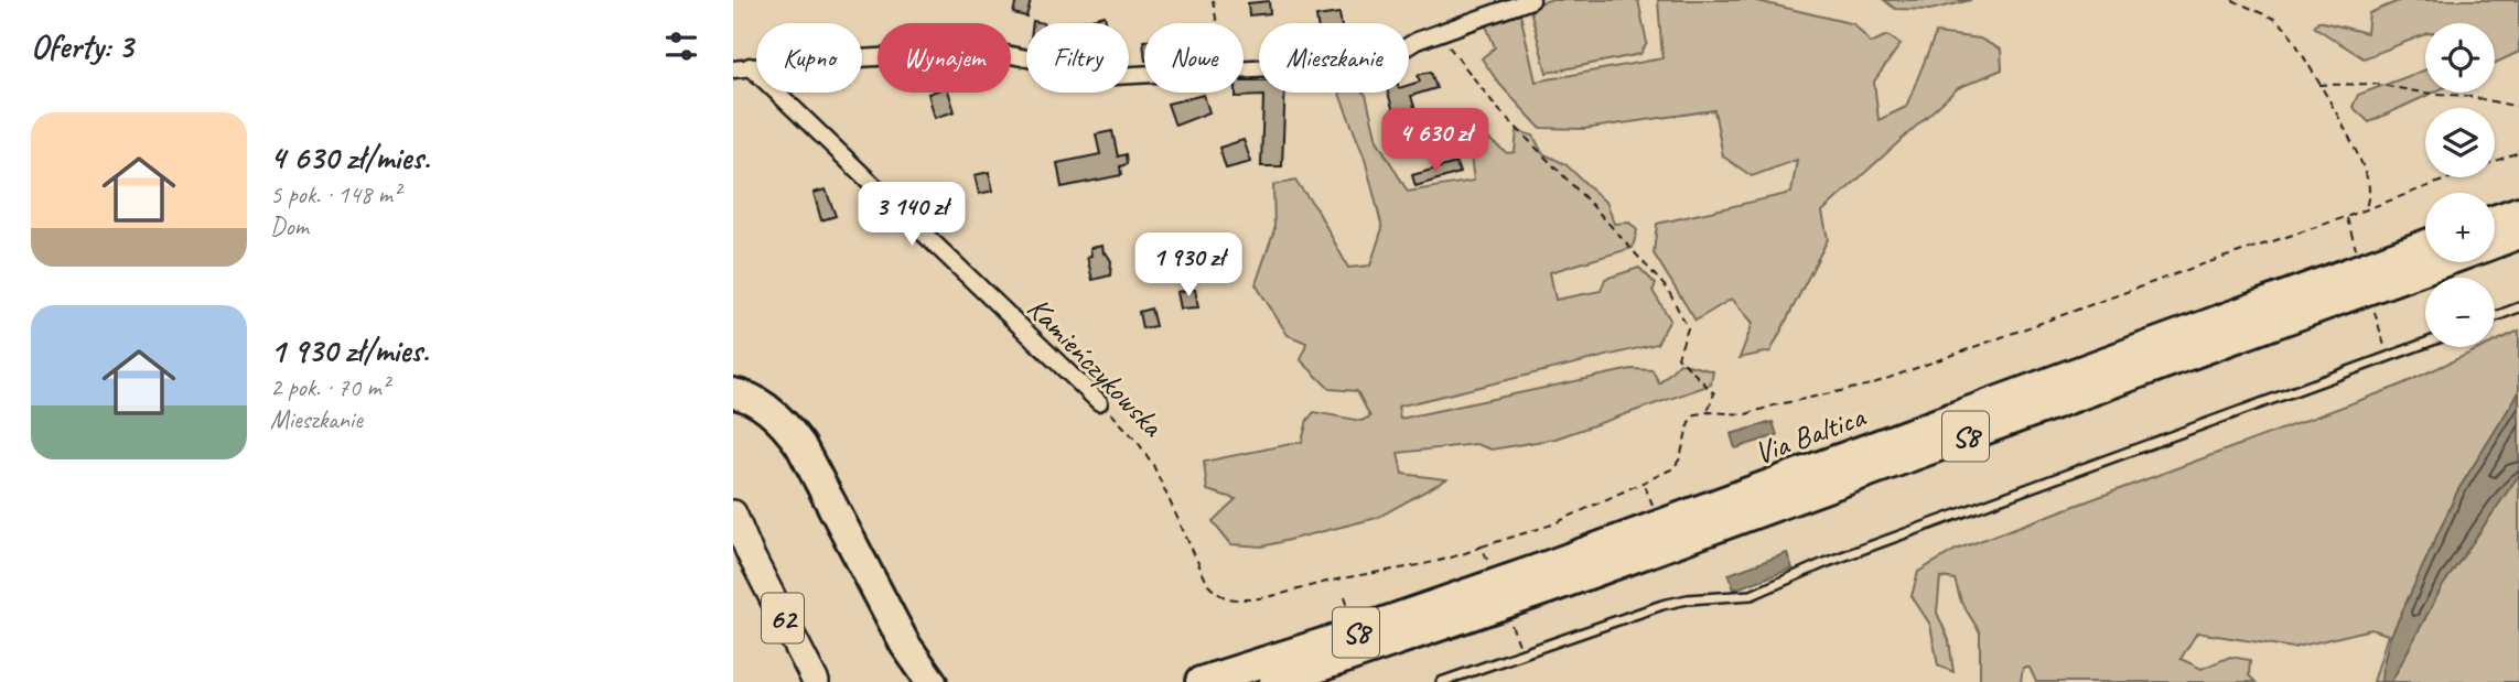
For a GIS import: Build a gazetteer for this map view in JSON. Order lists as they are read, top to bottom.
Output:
{
  "streets": {
    "highway": ["Via Baltica", "S8"],
    "main road": ["62"],
    "street": ["Kamieńczykowska"]
  },
  "page": {
    "heading": "Oferty: 3",
    "map_buttons": ["+", "−"],
    "chip": [
      "Kupno",
      "Wynajem",
      "Filtry",
      "Nowe",
      "Mieszkanie"
    ],
    "list": [
      {
        "name": "4 630 zł/mies.",
        "note": "5 pok. · 148 m² · Dom"
      },
      {
        "name": "1 930 zł/mies.",
        "note": "2 pok. · 70 m² · Mieszkanie"
      }
    ],
    "price": ["4 630 zł", "3 140 zł", "1 930 zł"]
  }
}
